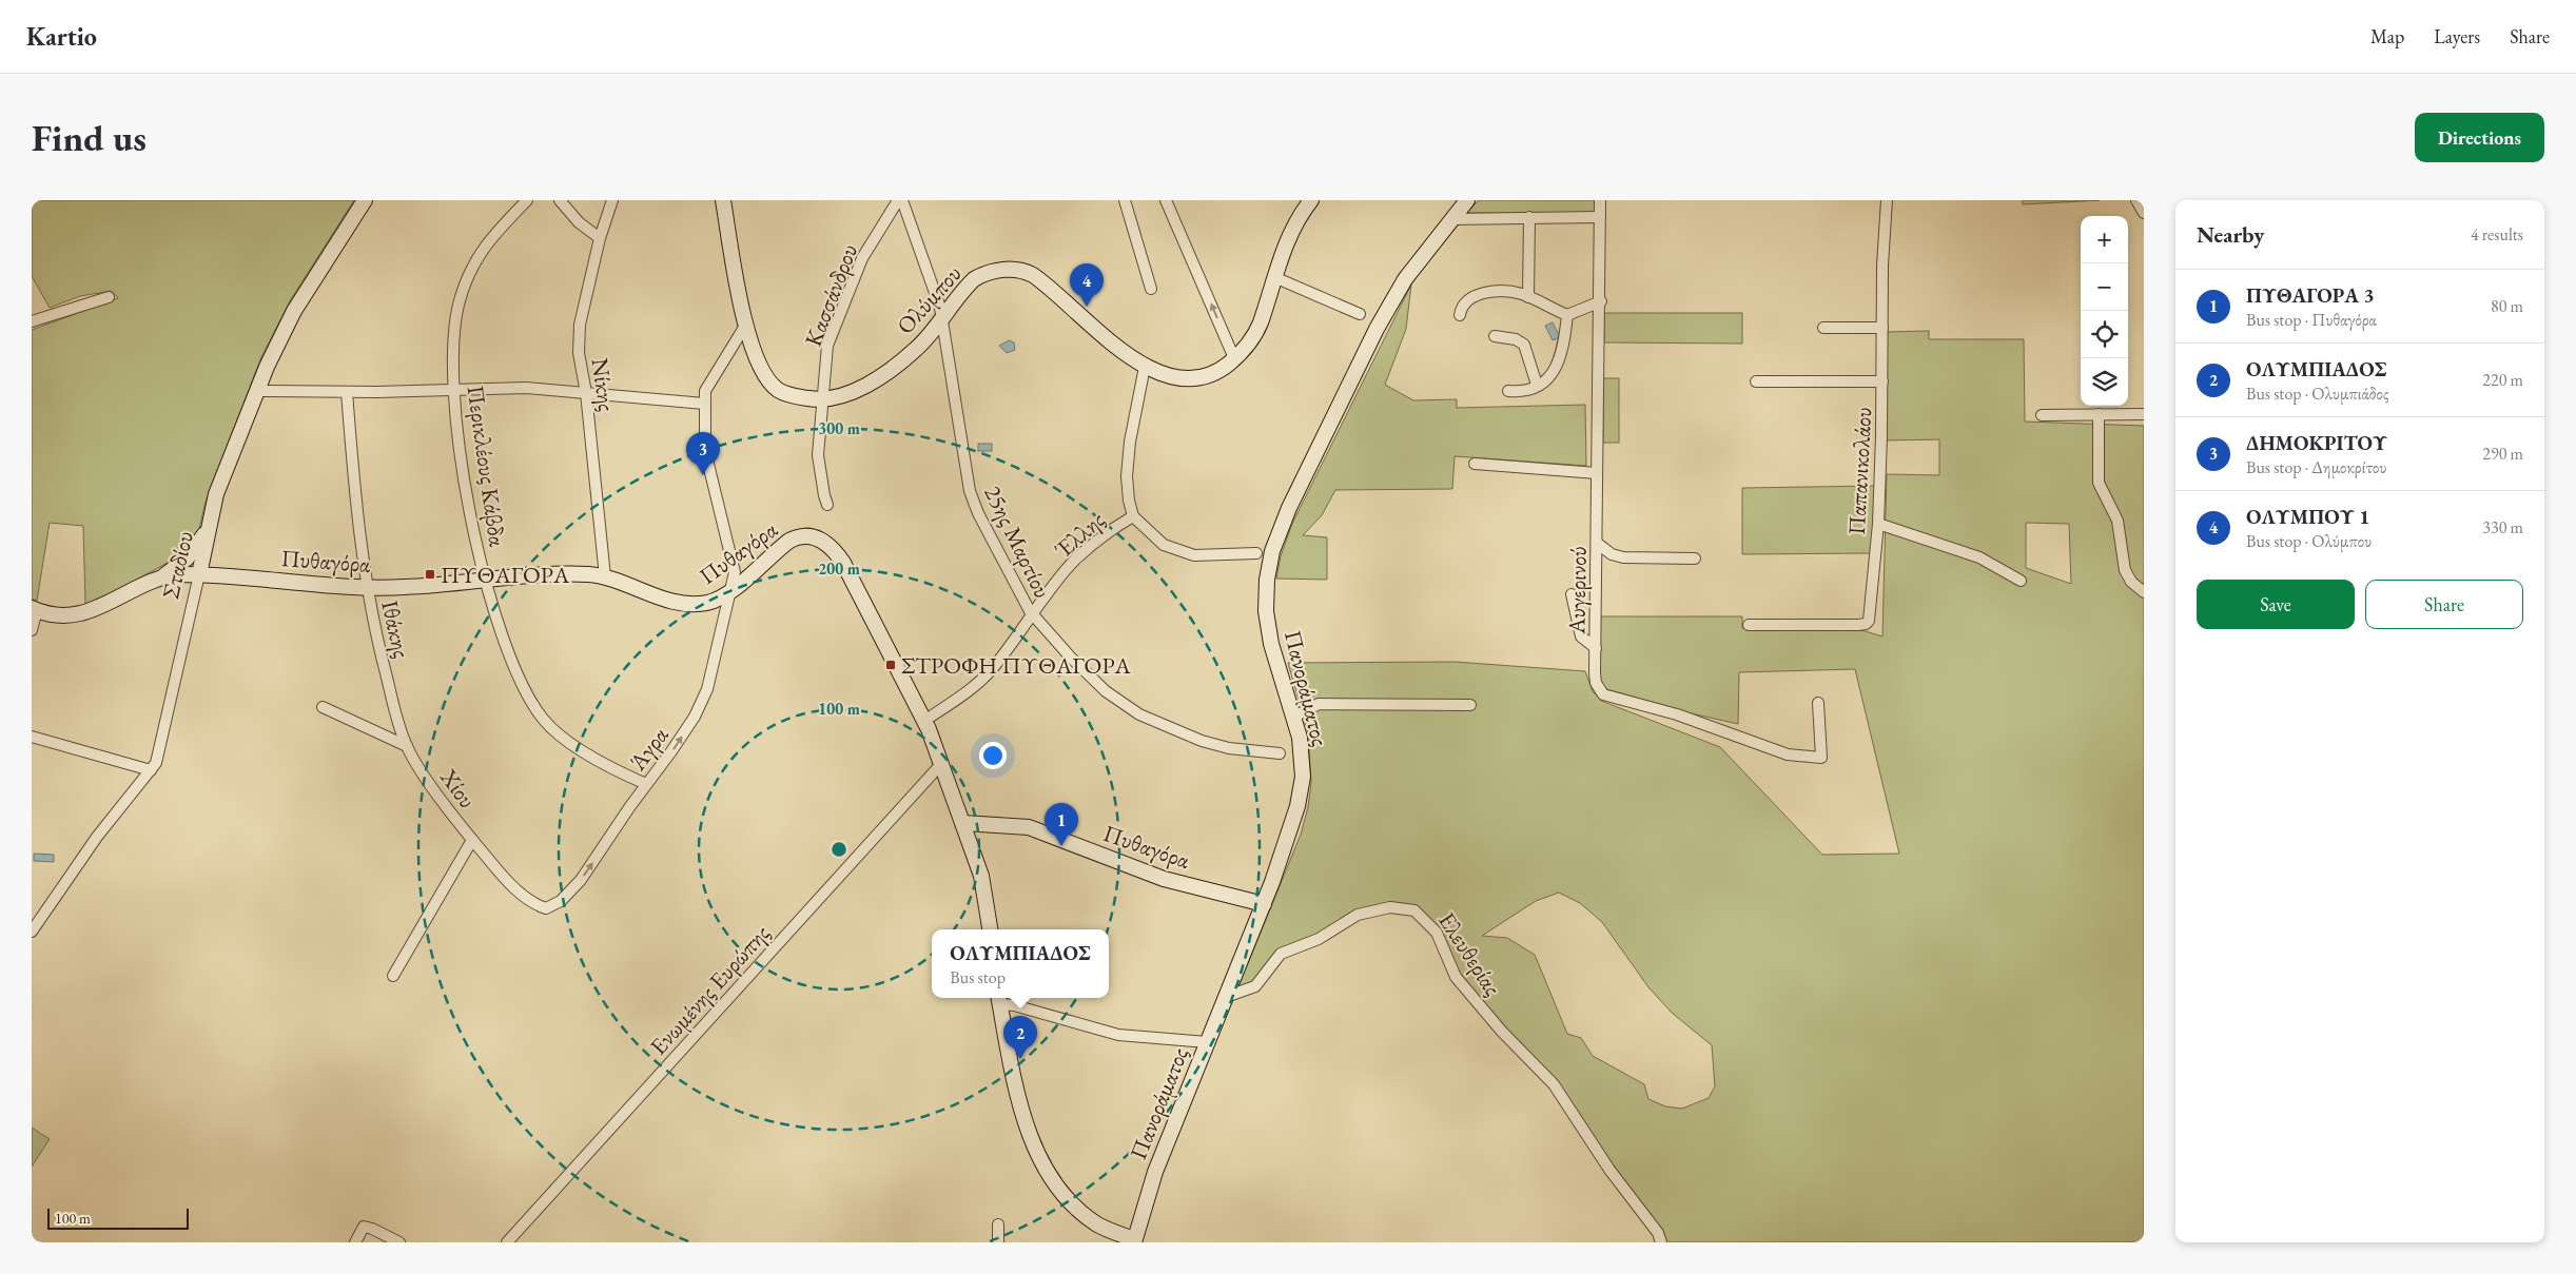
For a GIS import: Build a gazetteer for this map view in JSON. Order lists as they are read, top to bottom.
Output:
{
  "streets": {
    "street": [
      "Κασσάνδρου",
      "Ολύμπου",
      "Νίκης",
      "Περικλέους Κάβδα",
      "Παπανικολάου",
      "Έλλης",
      "25ης Μαρτίου",
      "Πυθαγόρα",
      "Σταδίου",
      "Αυγερινού",
      "Ιθάκης",
      "Πανοράματος",
      "Άγρα",
      "Χίου",
      "Ελευθερίας",
      "Ενωμένης Ευρώπης"
    ]
  },
  "crossings": [
    ["Κασσάνδρου", "Ολύμπου"],
    ["Ολύμπου", "25ης Μαρτίου"],
    ["Ολύμπου", "Άγρα"],
    ["Νίκης", "Πυθαγόρα"],
    ["Περικλέους Κάβδα", "Πυθαγόρα"],
    ["Περικλέους Κάβδα", "Άγρα"],
    ["Έλλης", "25ης Μαρτίου"],
    ["Έλλης", "Πυθαγόρα"],
    ["Πυθαγόρα", "Σταδίου"],
    ["Πυθαγόρα", "Ιθάκης"],
    ["Πυθαγόρα", "Πανοράματος"],
    ["Πυθαγόρα", "Άγρα"],
    ["Πυθαγόρα", "Ενωμένης Ευρώπης"],
    ["Ιθάκης", "Χίου"],
    ["Πανοράματος", "Ελευθερίας"],
    ["Άγρα", "Χίου"]
  ],
  "one_way": ["Άγρα"],
  "places": {
    "transit": ["ΠΥΘΑΓΟΡΑ", "ΣΤΡΟΦΗ ΠΥΘΑΓΟΡΑ"]
  },
  "scale_bar": "100 m",
  "page": {
    "header": "Kartio",
    "nav": ["Map", "Layers", "Share"],
    "buttons": [
      "Directions",
      ["Save", "Share"]
    ],
    "title": "Find us",
    "heading": ["Nearby", "4 results"],
    "map_buttons": ["+", "−"],
    "pins": [
      "4",
      "3",
      "1",
      "2"
    ],
    "list": [
      {
        "mark": "1",
        "name": "ΠΥΘΑΓΟΡΑ 3",
        "note": "Bus stop · Πυθαγόρα",
        "value": "80 m"
      },
      {
        "mark": "2",
        "name": "ΟΛΥΜΠΙΑΔΟΣ",
        "note": "Bus stop · Ολυμπιάδος",
        "value": "220 m"
      },
      {
        "mark": "3",
        "name": "ΔΗΜΟΚΡΙΤΟΥ",
        "note": "Bus stop · Δημοκρίτου",
        "value": "290 m"
      },
      {
        "mark": "4",
        "name": "ΟΛΥΜΠΟΥ 1",
        "note": "Bus stop · Ολύμπου",
        "value": "330 m"
      }
    ],
    "popup": ["ΟΛΥΜΠΙΑΔΟΣ", "Bus stop"],
    "scale": "100 m"
  },
  "rings": ["300 m", "200 m", "100 m"]
}
